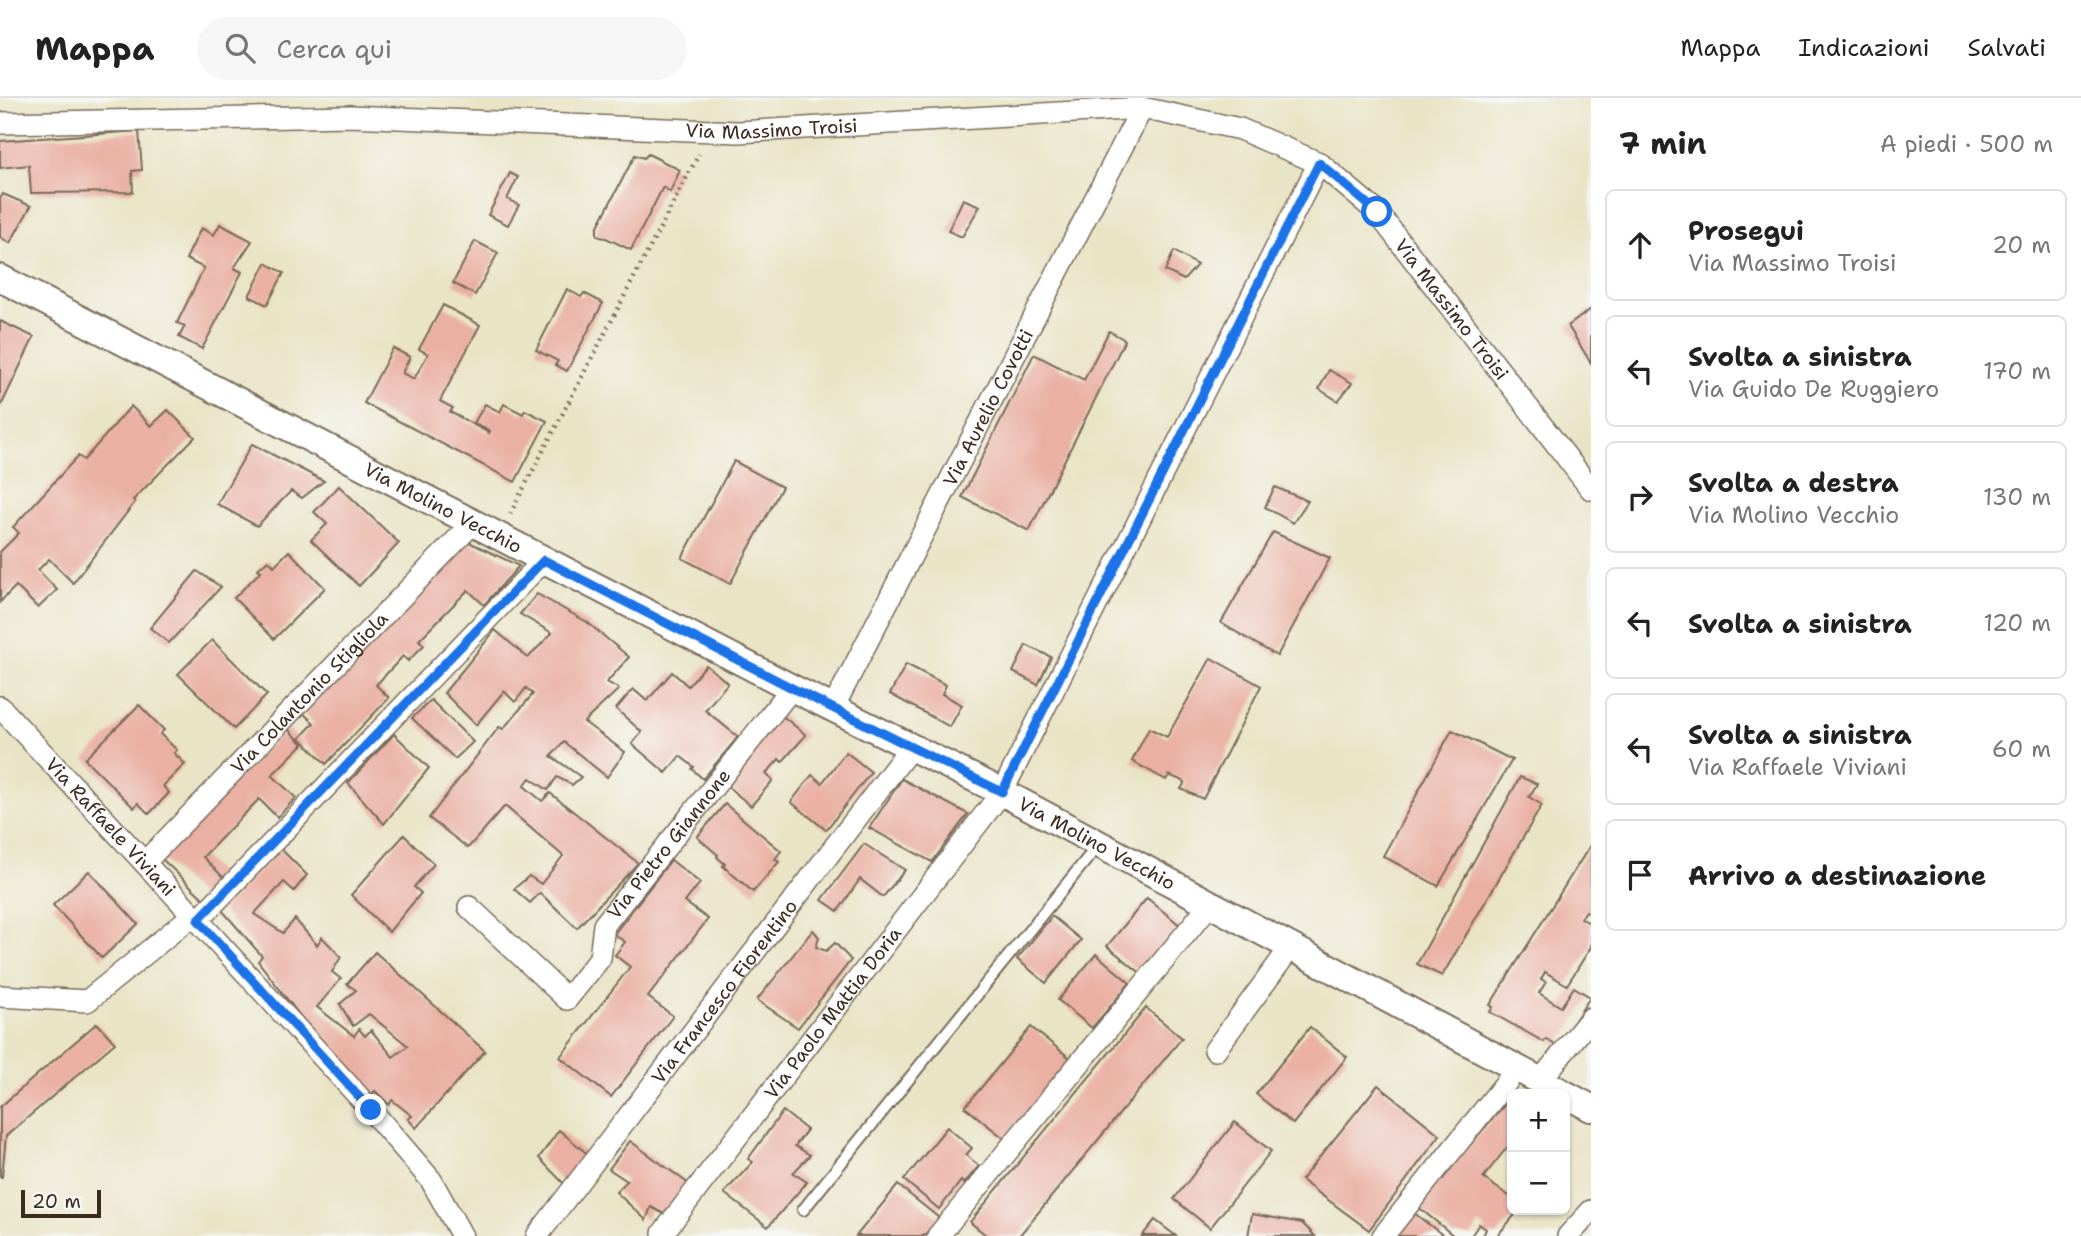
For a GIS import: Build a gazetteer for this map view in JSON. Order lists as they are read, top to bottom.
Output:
{
  "streets": {
    "street": [
      "Via Massimo Troisi",
      "Via Aurelio Covotti",
      "Via Molino Vecchio",
      "Via Colantonio Stigliola",
      "Via Raffaele Viviani",
      "Via Pietro Giannone",
      "Via Francesco Fiorentino",
      "Via Paolo Mattia Doria"
    ]
  },
  "crossings": [
    ["Via Massimo Troisi", "Via Aurelio Covotti"],
    ["Via Massimo Troisi", "Via Paolo Mattia Doria"],
    ["Via Aurelio Covotti", "Via Molino Vecchio"],
    ["Via Molino Vecchio", "Via Colantonio Stigliola"],
    ["Via Molino Vecchio", "Via Pietro Giannone"],
    ["Via Molino Vecchio", "Via Francesco Fiorentino"],
    ["Via Molino Vecchio", "Via Paolo Mattia Doria"],
    ["Via Colantonio Stigliola", "Via Raffaele Viviani"]
  ],
  "scale_bar": "20 m",
  "page": {
    "header": "Mappa",
    "search": "Cerca qui",
    "nav": ["Mappa", "Indicazioni", "Salvati"],
    "heading": ["7 min", "A piedi · 500 m"],
    "list": [
      ["Prosegui", "Via Massimo Troisi", "20 m"],
      ["Svolta a sinistra", "Via Guido De Ruggiero", "170 m"],
      ["Svolta a destra", "Via Molino Vecchio", "130 m"],
      ["Svolta a sinistra", "120 m"],
      ["Svolta a sinistra", "Via Raffaele Viviani", "60 m"],
      "Arrivo a destinazione"
    ],
    "map_buttons": ["+", "−"],
    "scale": "20 m"
  }
}
